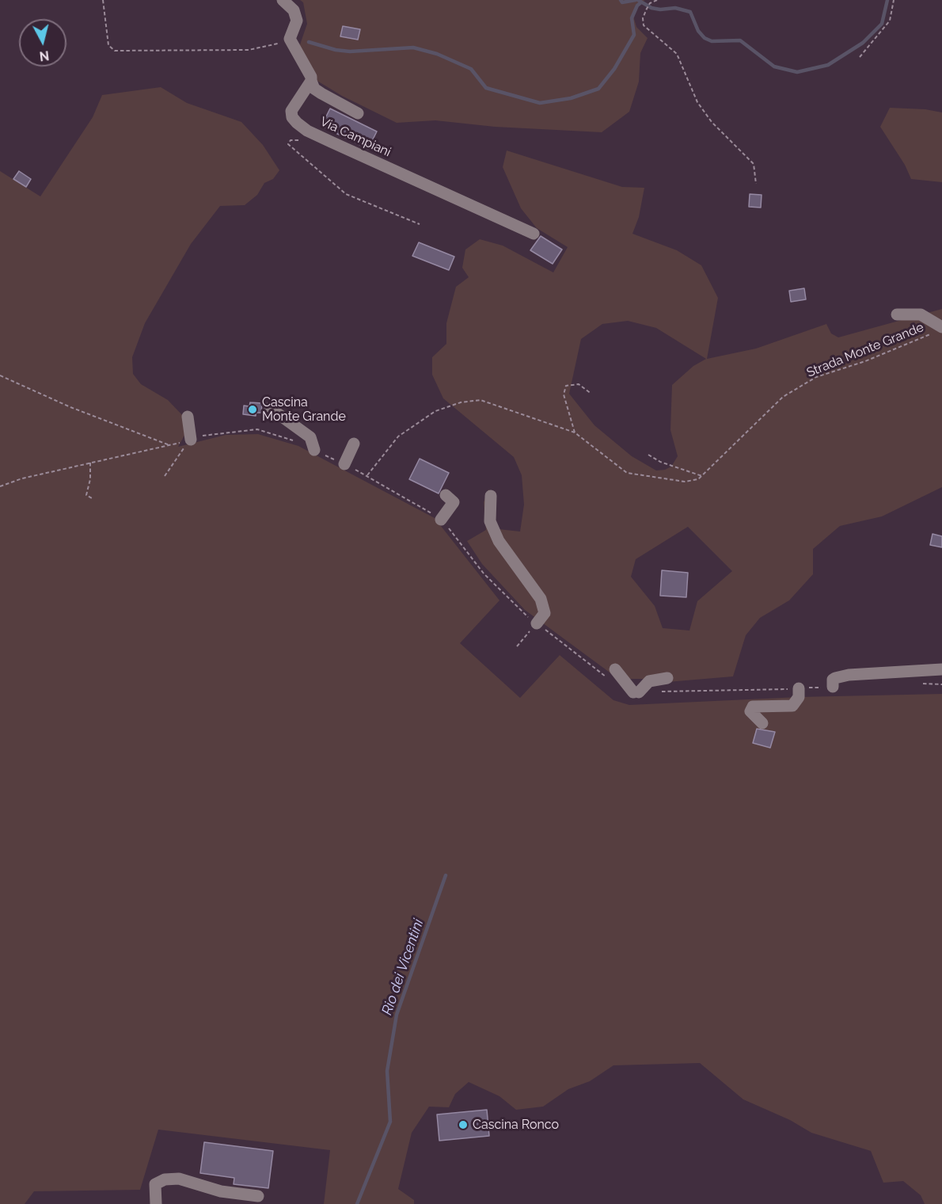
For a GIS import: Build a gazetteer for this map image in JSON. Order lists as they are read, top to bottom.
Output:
{
  "streets": {
    "street": ["Via Campiani"],
    "path": ["Strada Monte Grande"]
  },
  "water": ["Rio dei Vicentini"],
  "places": ["Cascina Monte Grande", "Cascina Ronco"],
  "north": "bottom"
}
